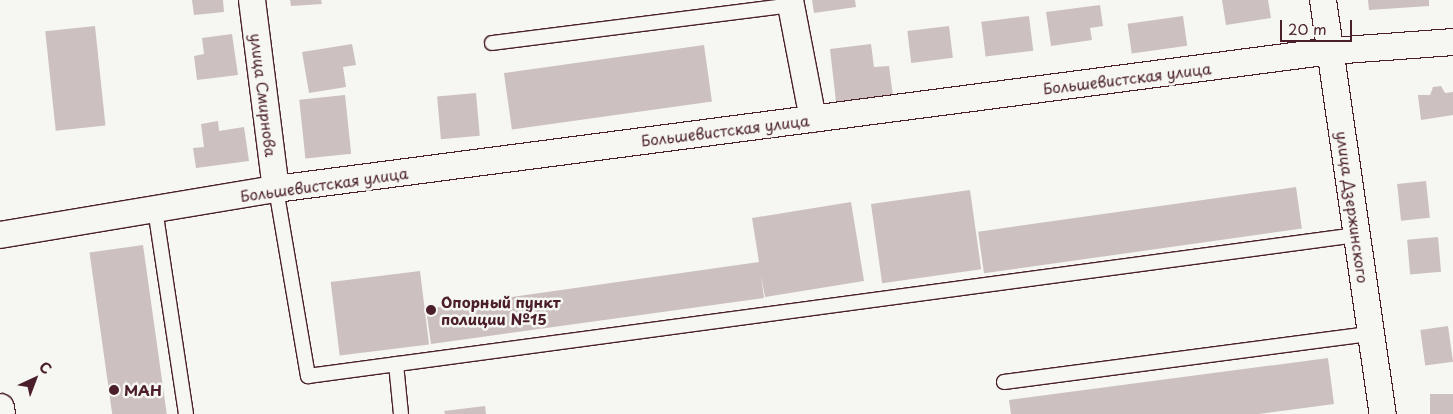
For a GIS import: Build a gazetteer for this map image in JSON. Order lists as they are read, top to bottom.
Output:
{
  "streets": {
    "street": ["Большевистская улица", "улица Смирнова", "улица Дзержинского"]
  },
  "crossings": [
    ["Большевистская улица", "улица Смирнова"],
    ["Большевистская улица", "улица Дзержинского"]
  ],
  "places": ["Опорный пункт полиции №15", "МАН"],
  "scale_bar": "20 m",
  "north": "top right"
}
